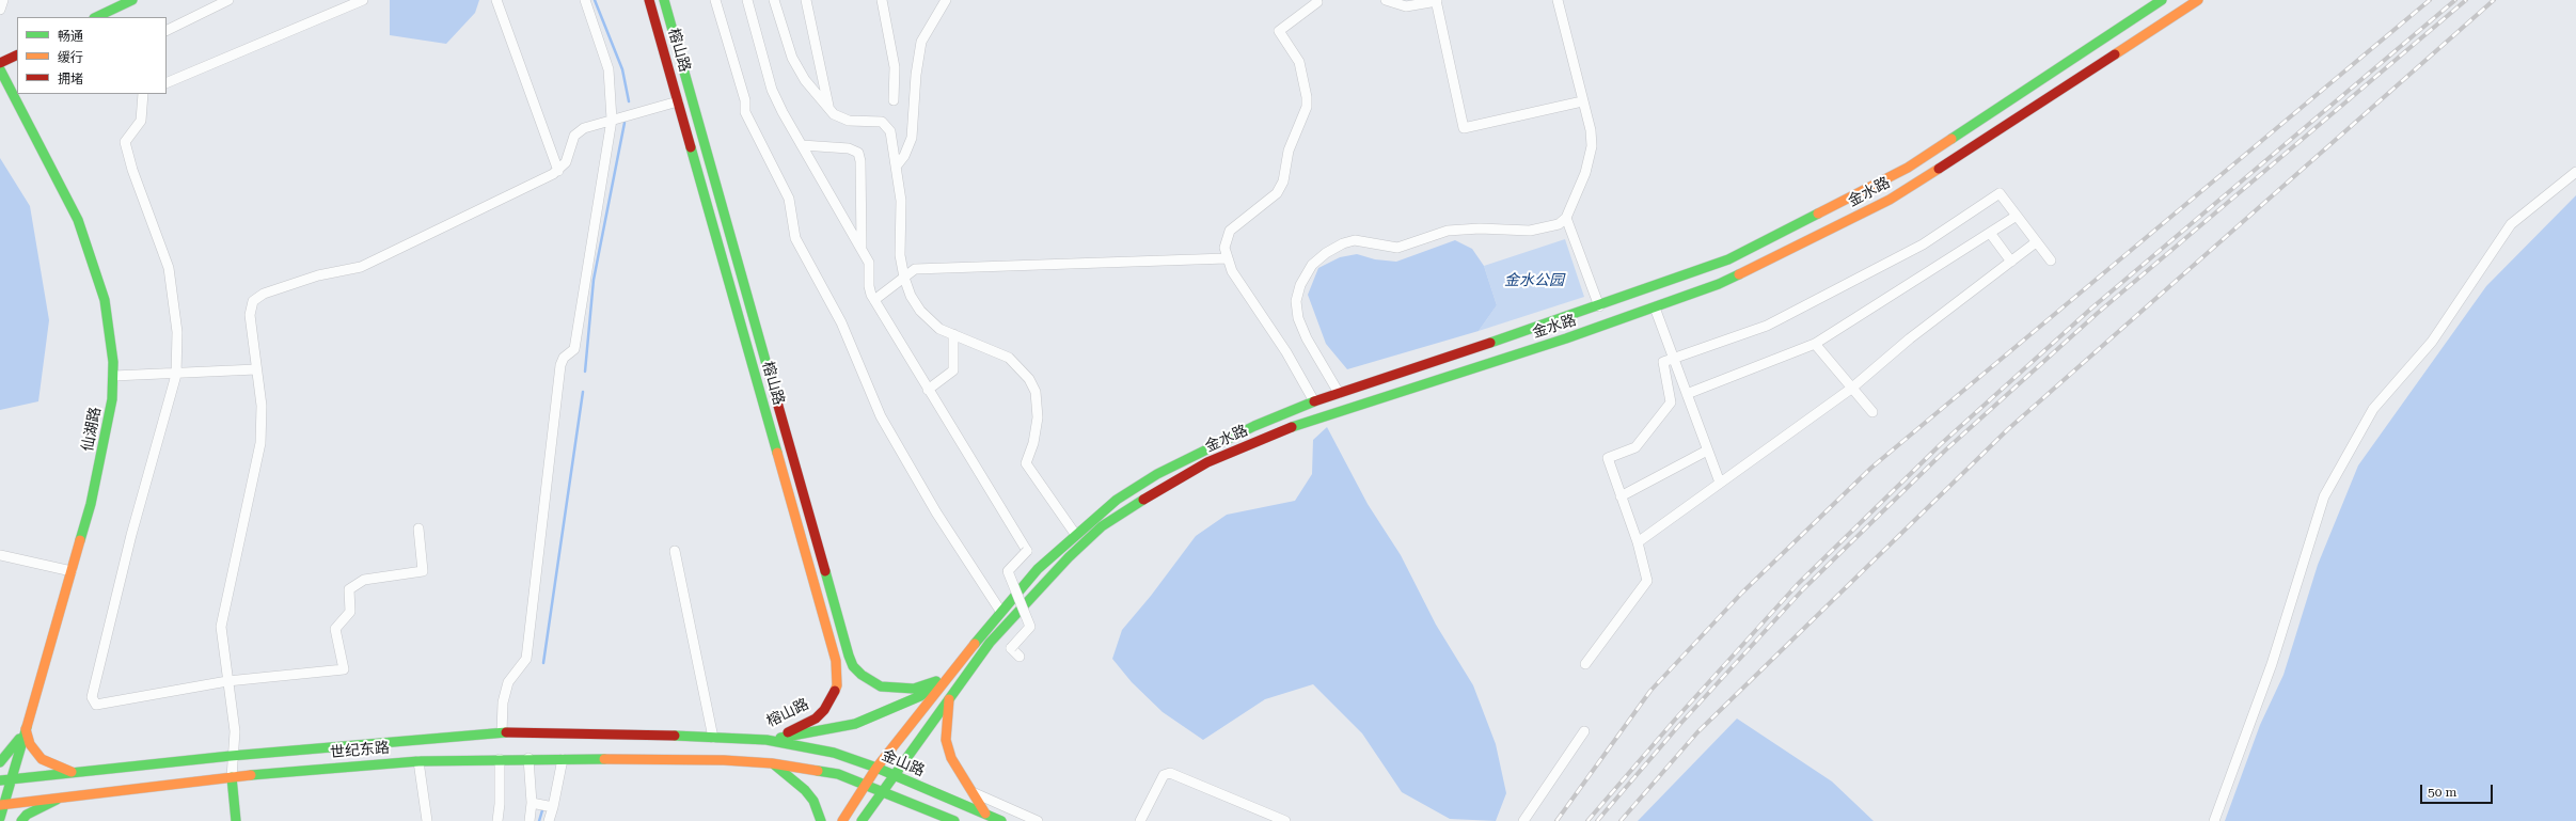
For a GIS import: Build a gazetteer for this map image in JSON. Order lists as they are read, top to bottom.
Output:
{
  "streets": {
    "main road": [
      "榕山路",
      "金水路",
      "仙湖路",
      "世纪东路",
      "金山路"
    ]
  },
  "crossings": [
    ["榕山路", "金水路"],
    ["榕山路", "世纪东路"],
    ["榕山路", "金山路"],
    ["金水路", "世纪东路"],
    ["金水路", "金山路"],
    ["仙湖路", "世纪东路"],
    ["世纪东路", "金山路"]
  ],
  "parks": ["金水公园"],
  "legend": ["畅通", "缓行", "拥堵"],
  "scale_bar": "50 m"
}
